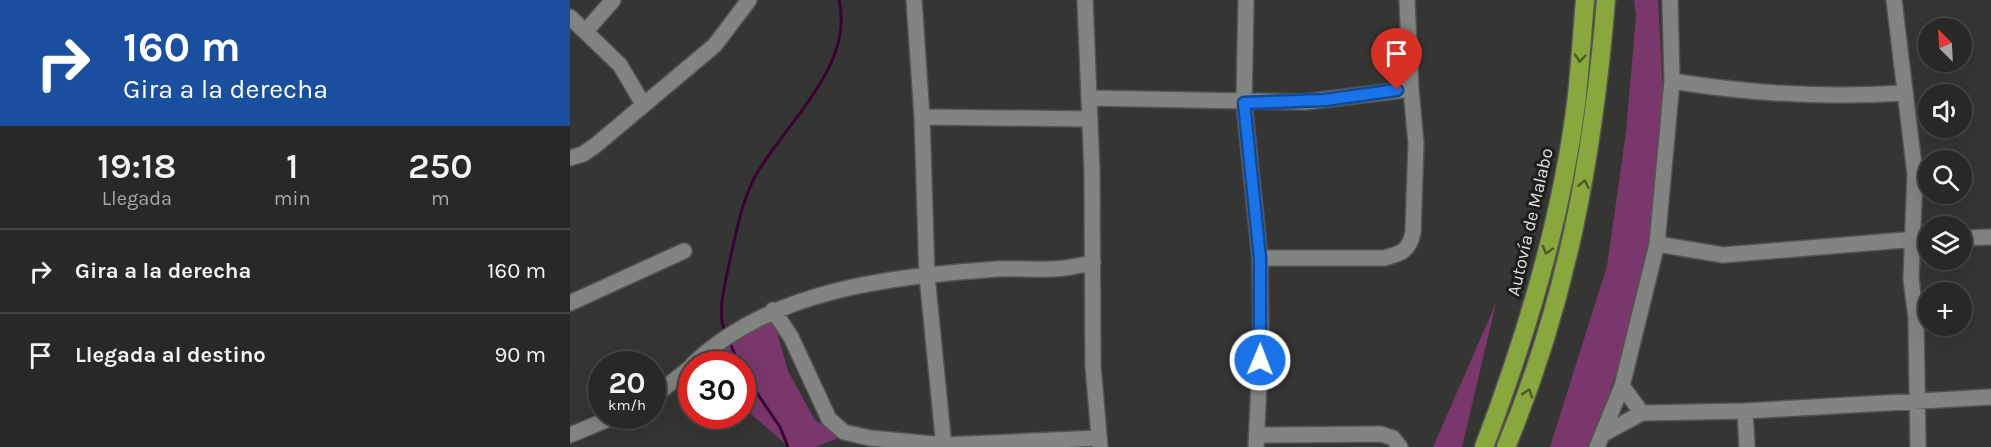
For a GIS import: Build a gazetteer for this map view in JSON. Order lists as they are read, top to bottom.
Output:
{
  "streets": {
    "highway": ["Autovía de Malabo"]
  },
  "north": "top left",
  "page": {
    "turn": ["160 m", "Gira a la derecha"],
    "map_buttons": "+",
    "eta": [
      "19:18",
      "Llegada",
      "1",
      "min",
      "250",
      "m"
    ],
    "list": [
      {
        "name": "Gira a la derecha",
        "value": "160 m"
      },
      {
        "name": "Llegada al destino",
        "value": "90 m"
      }
    ],
    "speed": "20 km/h",
    "limit": "30"
  }
}
